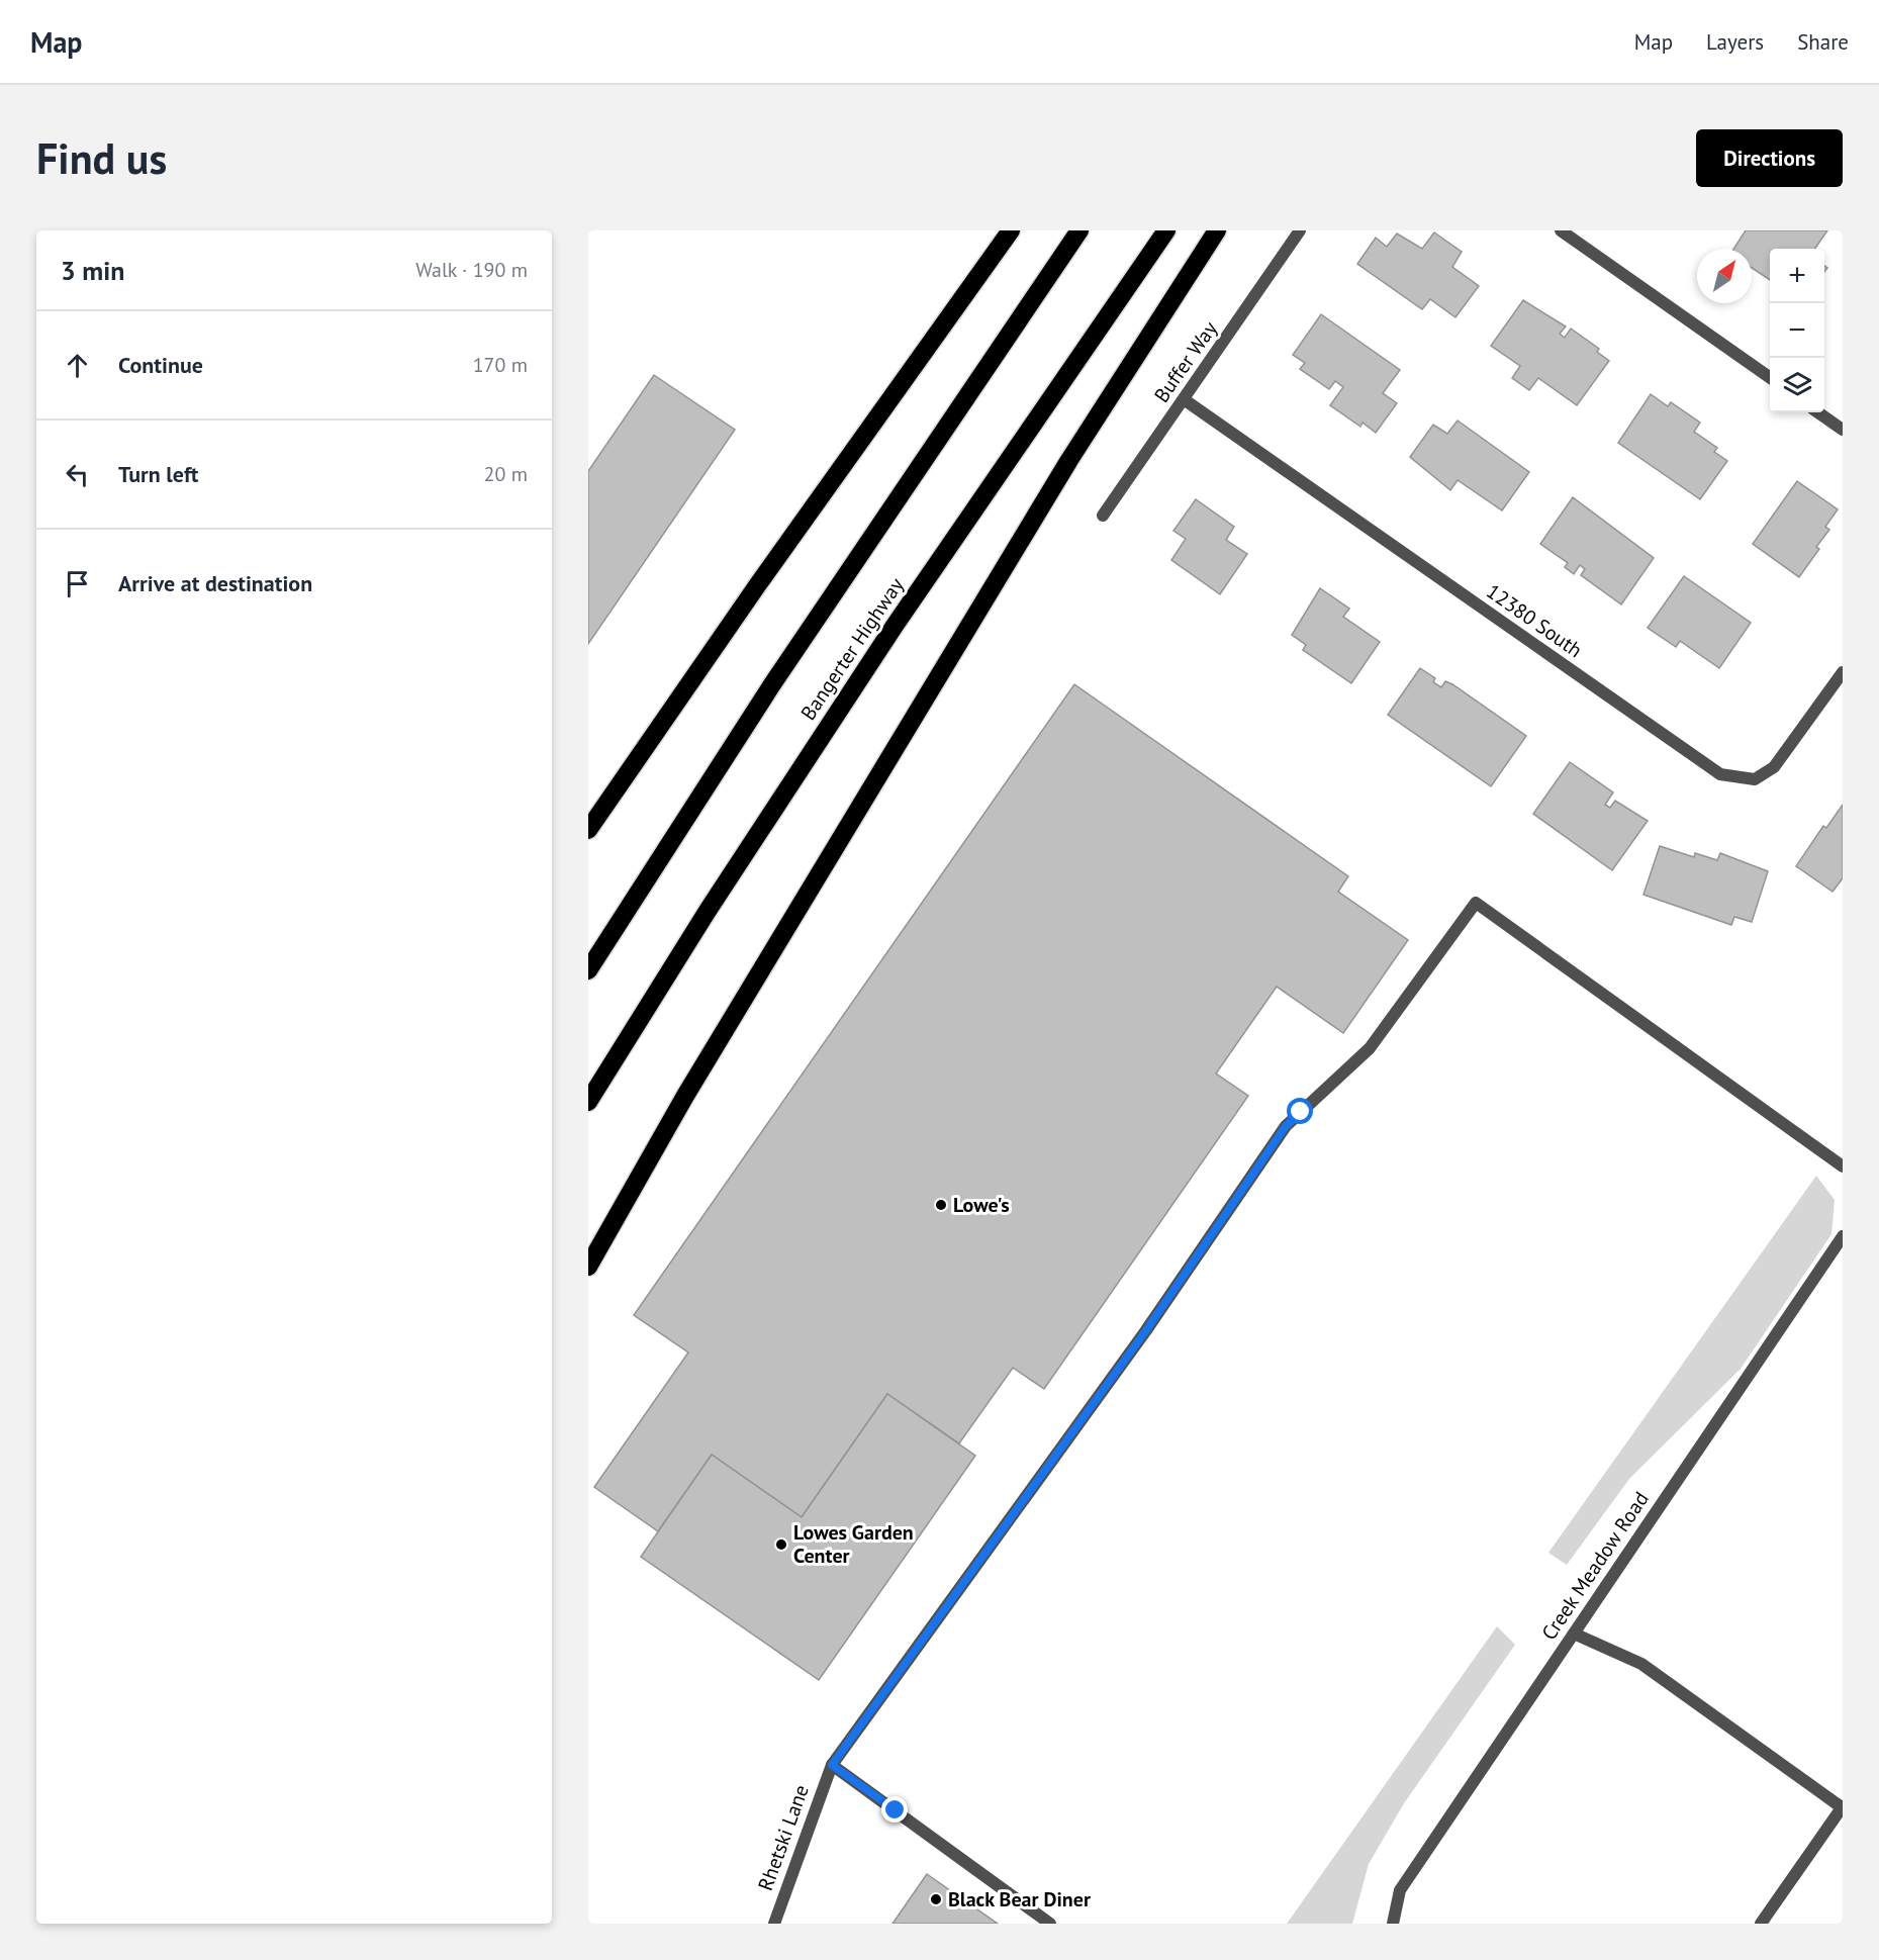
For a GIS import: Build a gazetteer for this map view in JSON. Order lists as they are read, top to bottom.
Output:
{
  "streets": {
    "highway": ["Bangerter Highway"],
    "street": [
      "Buffer Way",
      "12380 South",
      "Creek Meadow Road",
      "Rhetski Lane"
    ]
  },
  "crossings": [
    ["Buffer Way", "12380 South"]
  ],
  "places": ["Lowe's", "Lowes Garden Center", "Black Bear Diner"],
  "north": "top right",
  "page": {
    "header": "Map",
    "nav": ["Map", "Layers", "Share"],
    "buttons": "Directions",
    "title": "Find us",
    "heading": ["3 min", "Walk · 190 m"],
    "map_buttons": ["+", "−"],
    "list": [
      ["Continue", "170 m"],
      ["Turn left", "20 m"],
      "Arrive at destination"
    ]
  }
}
